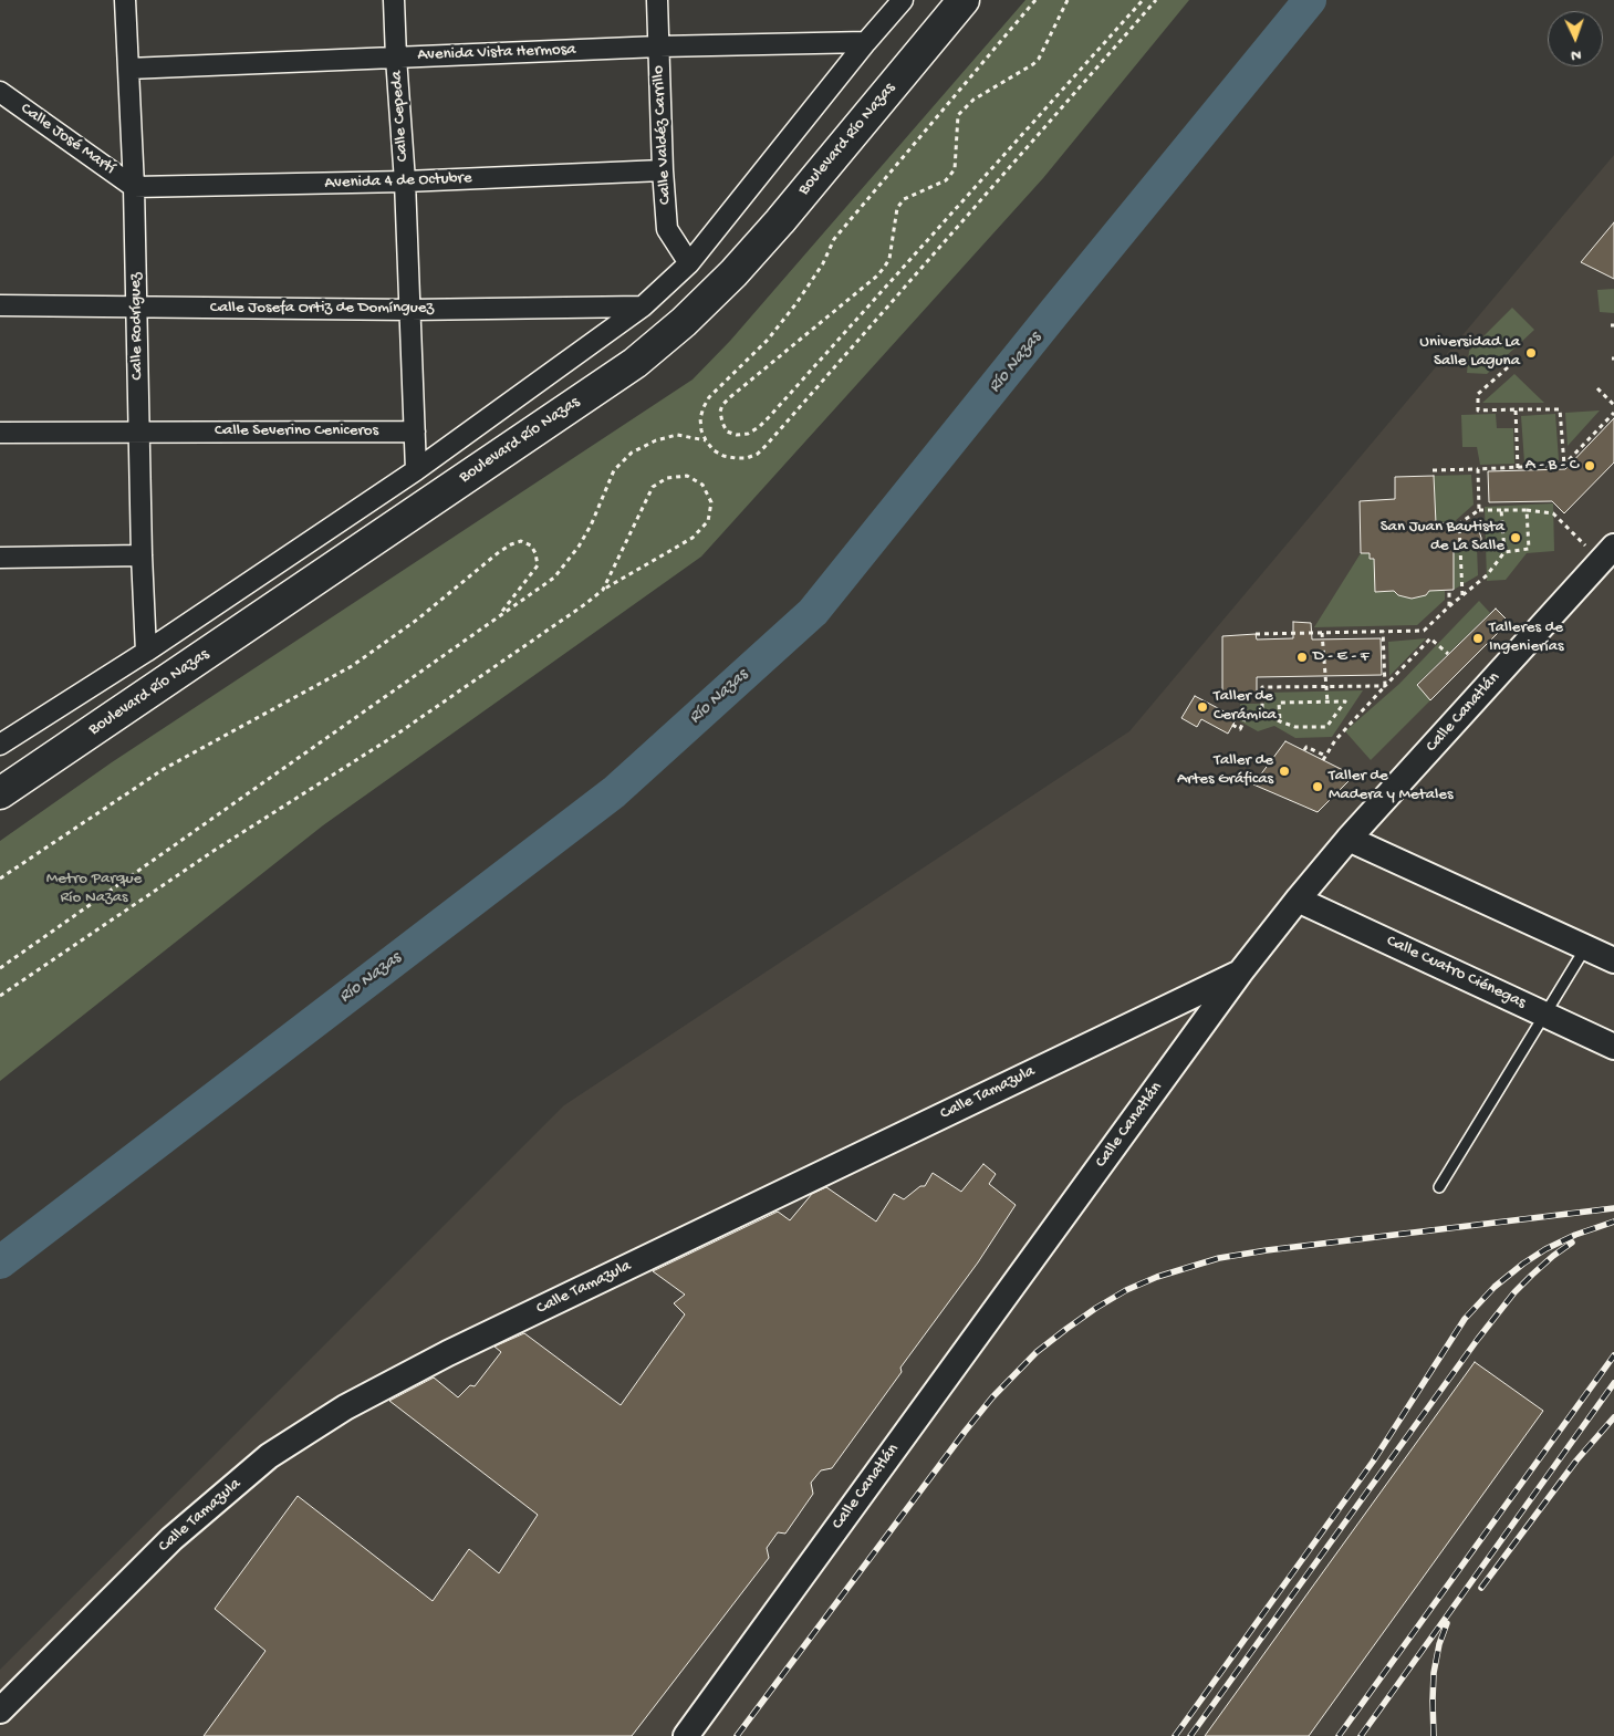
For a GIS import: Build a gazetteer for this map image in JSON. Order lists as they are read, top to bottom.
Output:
{
  "streets": {
    "main road": ["Boulevard Río Nazas"],
    "street": [
      "Avenida Vista Hermosa",
      "Calle Cepeda",
      "Calle Valdéz Carrillo",
      "Calle José Martí",
      "Avenida 4 de Octubre",
      "Calle Josefa Ortiz de Domínguez",
      "Calle Rodríguez",
      "Calle Severino Ceniceros",
      "Calle Canatlán",
      "Calle Cuatro Ciénegas",
      "Calle Tamazula"
    ]
  },
  "crossings": [
    ["Avenida Vista Hermosa", "Calle Cepeda"],
    ["Avenida Vista Hermosa", "Calle Valdéz Carrillo"],
    ["Avenida Vista Hermosa", "Boulevard Río Nazas"],
    ["Avenida Vista Hermosa", "Calle Rodríguez"],
    ["Calle Cepeda", "Avenida 4 de Octubre"],
    ["Calle Cepeda", "Calle Josefa Ortiz de Domínguez"],
    ["Calle Cepeda", "Calle Severino Ceniceros"],
    ["Calle Valdéz Carrillo", "Boulevard Río Nazas"],
    ["Calle Valdéz Carrillo", "Avenida 4 de Octubre"],
    ["Calle José Martí", "Avenida 4 de Octubre"],
    ["Calle José Martí", "Calle Rodríguez"],
    ["Boulevard Río Nazas", "Calle Josefa Ortiz de Domínguez"],
    ["Boulevard Río Nazas", "Calle Rodríguez"],
    ["Avenida 4 de Octubre", "Calle Rodríguez"],
    ["Calle Josefa Ortiz de Domínguez", "Calle Rodríguez"],
    ["Calle Rodríguez", "Calle Severino Ceniceros"],
    ["Calle Canatlán", "Calle Cuatro Ciénegas"],
    ["Calle Canatlán", "Calle Tamazula"]
  ],
  "water": ["Río Nazas"],
  "parks": ["Metro Parque Río Nazas"],
  "places": [
    "Universidad La Salle Laguna",
    "A - B - C",
    "San Juan Bautista de La Salle",
    "Talleres de Ingenierías",
    "D - E - F",
    "Taller de Cerámica",
    "Taller de Artes Gráficas",
    "Taller de Madera y Metales"
  ],
  "north": "bottom"
}
